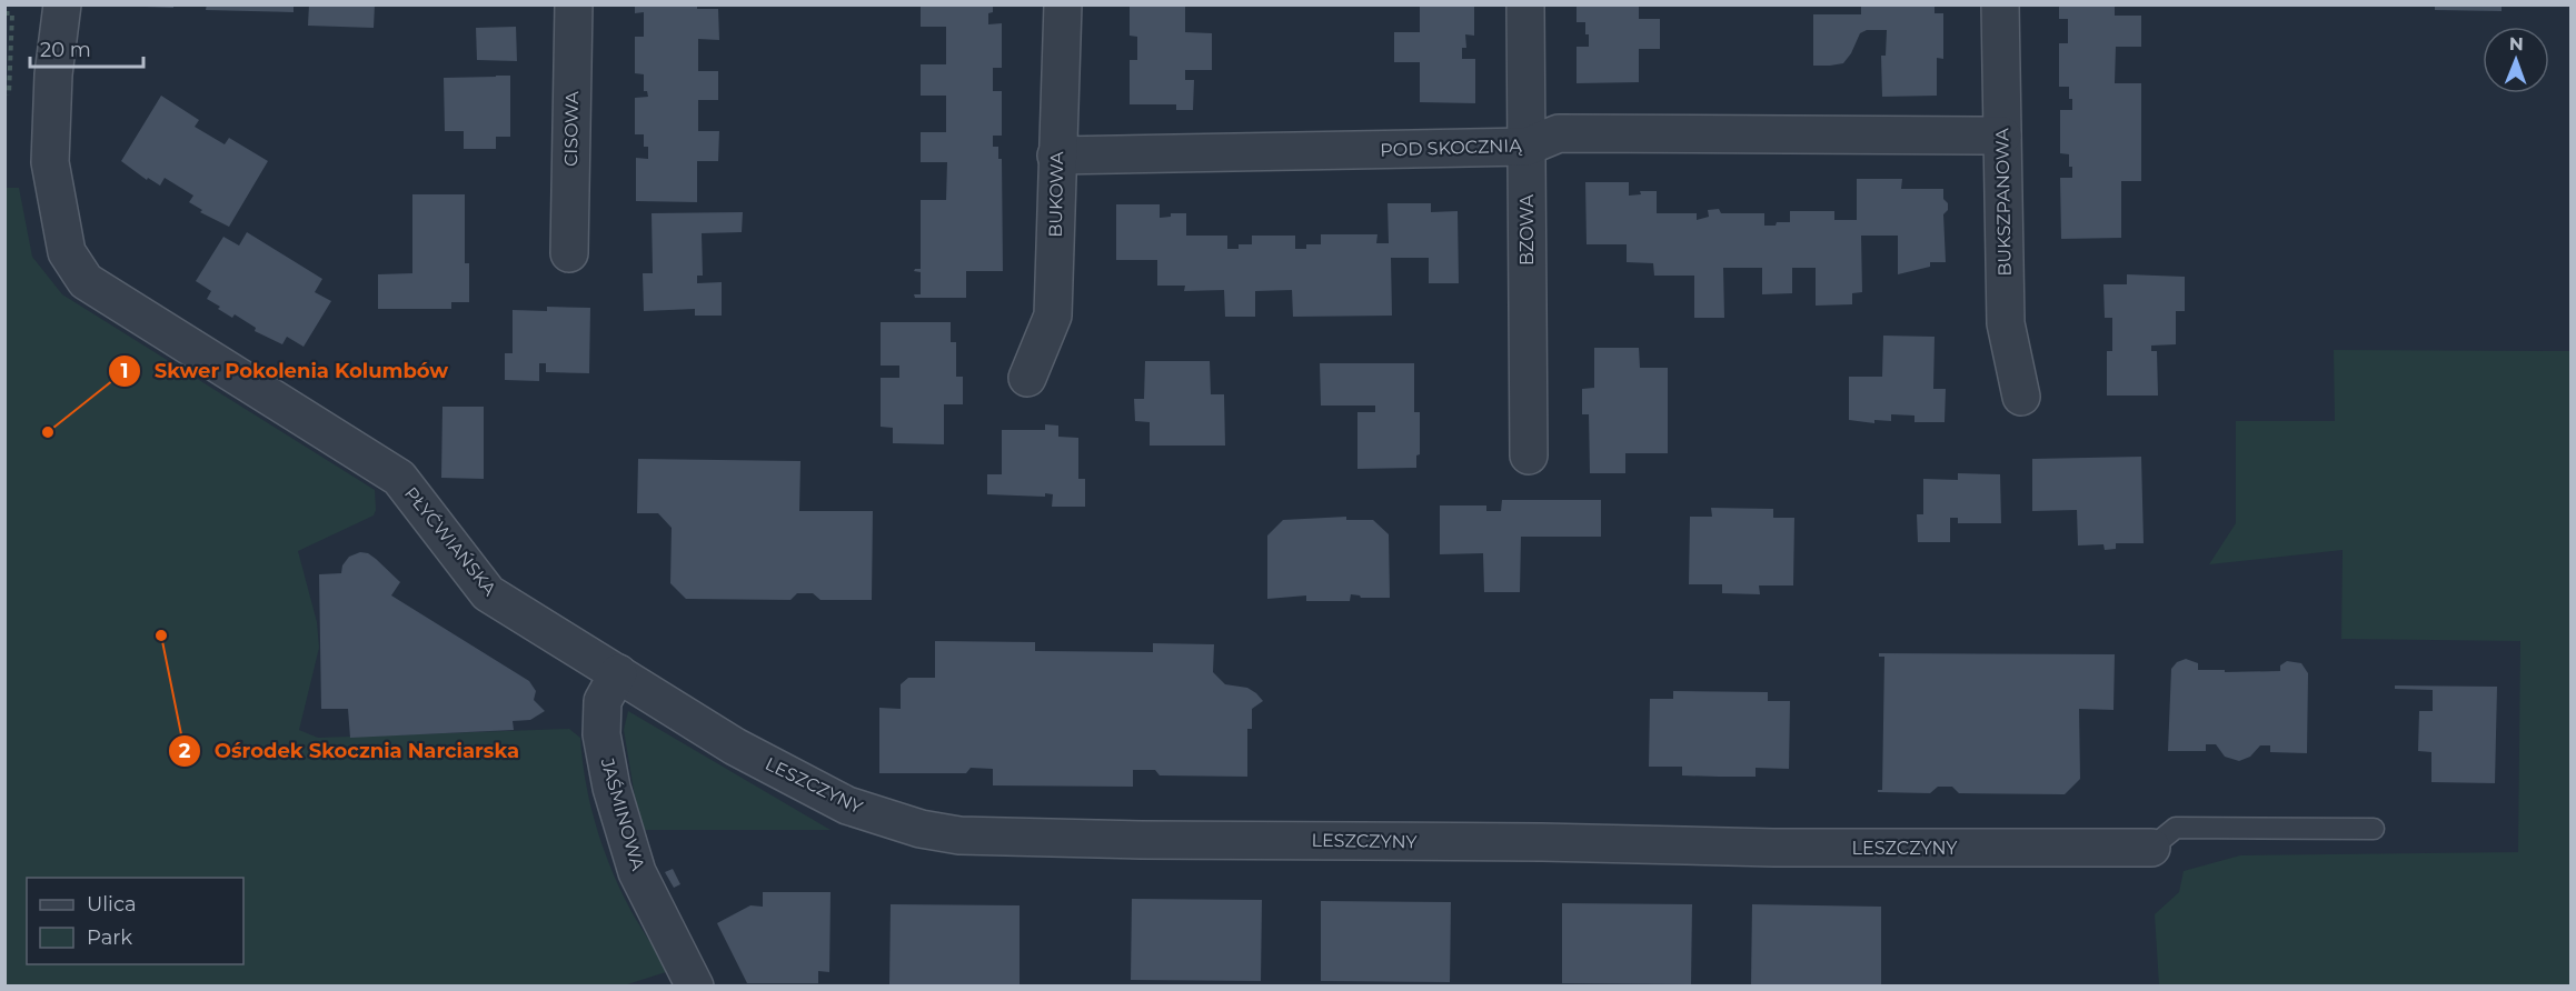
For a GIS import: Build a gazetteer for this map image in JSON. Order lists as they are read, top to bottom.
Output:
{
  "streets": {
    "street": [
      "CISOWA",
      "POD SKOCZNIĄ",
      "BUKOWA",
      "BUKSZPANOWA",
      "BZOWA",
      "PŁYĆWIAŃSKA",
      "LESZCZYNY",
      "JAŚMINOWA"
    ]
  },
  "crossings": [
    ["POD SKOCZNIĄ", "BUKOWA"],
    ["POD SKOCZNIĄ", "BUKSZPANOWA"],
    ["POD SKOCZNIĄ", "BZOWA"],
    ["PŁYĆWIAŃSKA", "LESZCZYNY"],
    ["PŁYĆWIAŃSKA", "JAŚMINOWA"],
    ["LESZCZYNY", "JAŚMINOWA"]
  ],
  "places": ["Skwer Pokolenia Kolumbów", "Ośrodek Skocznia Narciarska"],
  "legend": ["Ulica", "Park"],
  "scale_bar": "20 m",
  "north": "top"
}
